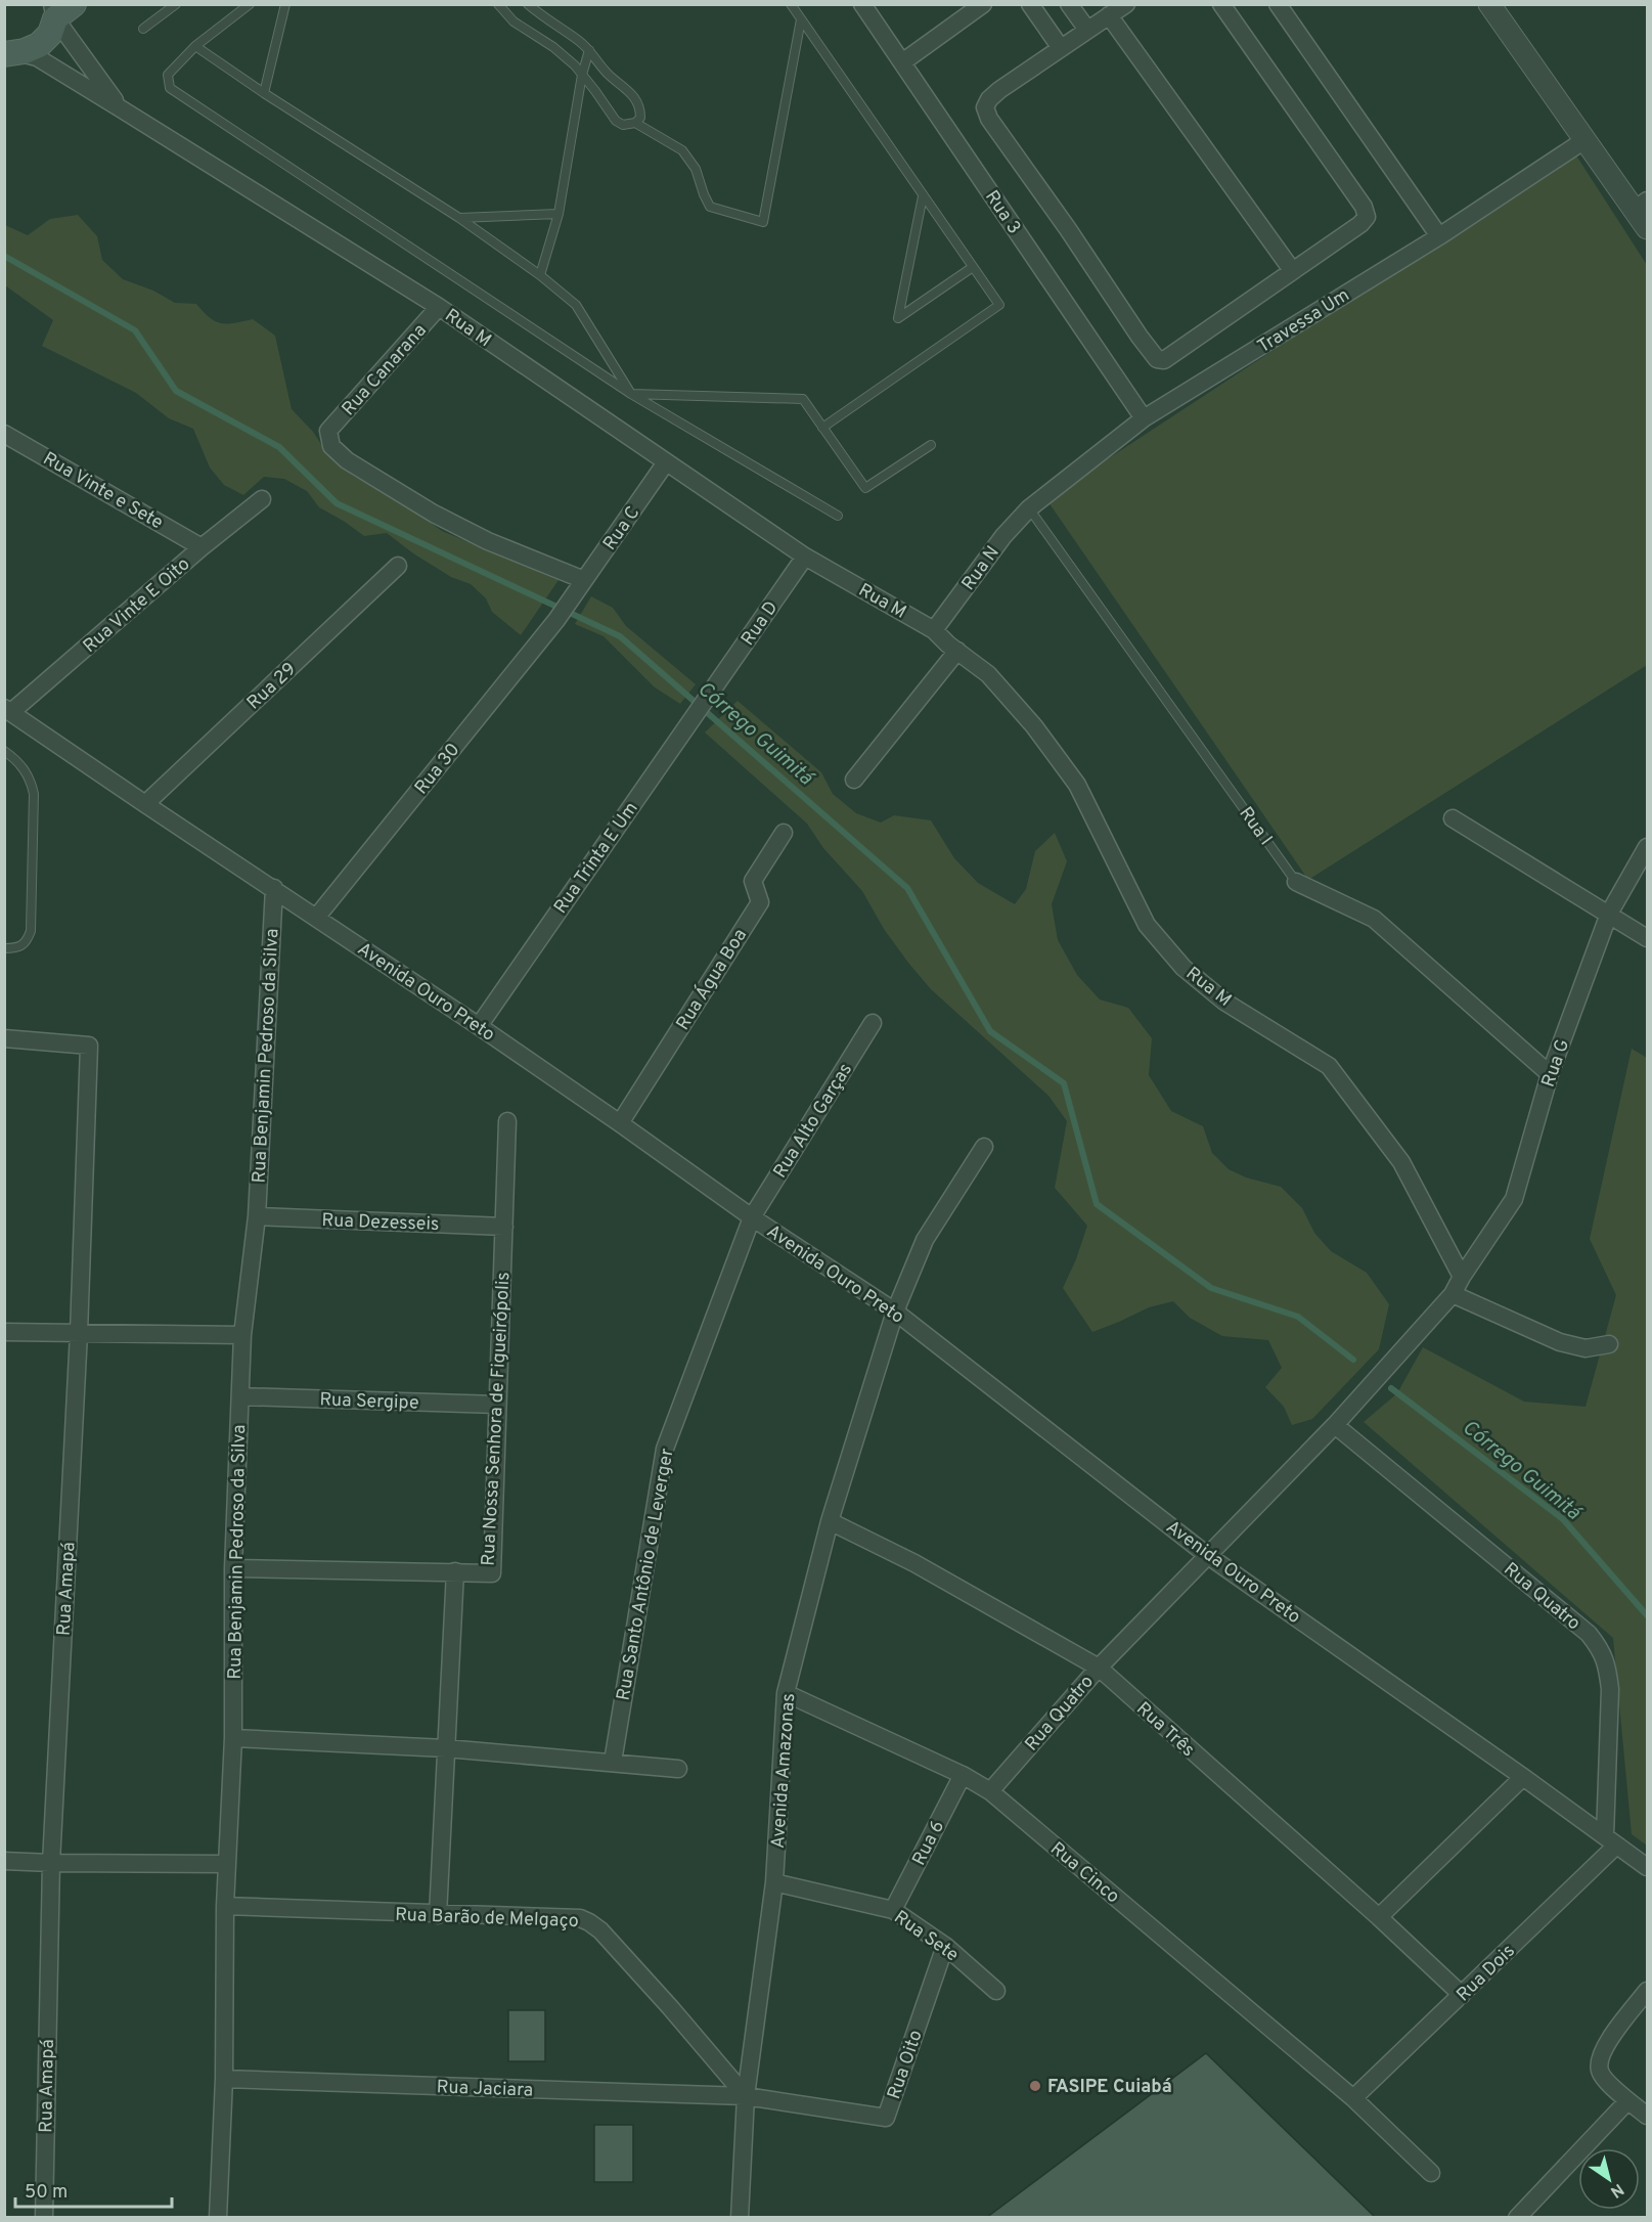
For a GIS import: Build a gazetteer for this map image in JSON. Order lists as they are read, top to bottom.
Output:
{
  "streets": {
    "street": [
      "Rua 3",
      "Travessa Um",
      "Rua M",
      "Rua Canarana",
      "Rua Vinte e Sete",
      "Rua C",
      "Rua N",
      "Rua Vinte E Oito",
      "Rua D",
      "Rua 29",
      "Rua 30",
      "Rua I",
      "Rua Trinta E Um",
      "Rua Água Boa",
      "Avenida Ouro Preto",
      "Rua Benjamin Pedroso da Silva",
      "Rua G",
      "Rua Alto Garças",
      "Rua Dezesseis",
      "Rua Sergipe",
      "Rua Nossa Senhora de Figueirópolis",
      "Rua Santo Antônio de Leverger",
      "Rua Amapá",
      "Rua Quatro",
      "Rua Três",
      "Avenida Amazonas",
      "Rua 6",
      "Rua Cinco",
      "Rua Barão de Melgaço",
      "Rua Sete",
      "Rua Dois",
      "Rua Oito",
      "Rua Jaciara"
    ]
  },
  "crossings": [
    ["Rua 3", "Travessa Um"],
    ["Travessa Um", "Rua N"],
    ["Travessa Um", "Rua I"],
    ["Rua M", "Rua Canarana"],
    ["Rua M", "Rua C"],
    ["Rua M", "Rua N"],
    ["Rua M", "Rua D"],
    ["Rua M", "Rua G"],
    ["Rua M", "Rua Quatro"],
    ["Rua Canarana", "Rua C"],
    ["Rua Vinte e Sete", "Rua Vinte E Oito"],
    ["Rua C", "Rua 30"],
    ["Rua N", "Rua I"],
    ["Rua Vinte E Oito", "Avenida Ouro Preto"],
    ["Rua D", "Rua Trinta E Um"],
    ["Rua 29", "Avenida Ouro Preto"],
    ["Rua 30", "Avenida Ouro Preto"],
    ["Rua I", "Rua G"],
    ["Rua Trinta E Um", "Avenida Ouro Preto"],
    ["Rua Água Boa", "Avenida Ouro Preto"],
    ["Avenida Ouro Preto", "Rua Benjamin Pedroso da Silva"],
    ["Avenida Ouro Preto", "Rua Alto Garças"],
    ["Avenida Ouro Preto", "Rua Santo Antônio de Leverger"],
    ["Avenida Ouro Preto", "Rua Quatro"],
    ["Avenida Ouro Preto", "Avenida Amazonas"],
    ["Avenida Ouro Preto", "Rua Dois"],
    ["Rua Benjamin Pedroso da Silva", "Rua Dezesseis"],
    ["Rua Benjamin Pedroso da Silva", "Rua Sergipe"],
    ["Rua Benjamin Pedroso da Silva", "Rua Nossa Senhora de Figueirópolis"],
    ["Rua Benjamin Pedroso da Silva", "Rua Barão de Melgaço"],
    ["Rua Benjamin Pedroso da Silva", "Rua Jaciara"],
    ["Rua G", "Rua Quatro"],
    ["Rua Alto Garças", "Rua Santo Antônio de Leverger"],
    ["Rua Dezesseis", "Rua Nossa Senhora de Figueirópolis"],
    ["Rua Sergipe", "Rua Nossa Senhora de Figueirópolis"],
    ["Rua Quatro", "Rua Três"],
    ["Rua Quatro", "Rua Cinco"],
    ["Rua Quatro", "Rua Dois"],
    ["Rua Três", "Avenida Amazonas"],
    ["Rua Três", "Rua Dois"],
    ["Avenida Amazonas", "Rua Cinco"],
    ["Avenida Amazonas", "Rua Barão de Melgaço"],
    ["Avenida Amazonas", "Rua Sete"],
    ["Avenida Amazonas", "Rua Oito"],
    ["Avenida Amazonas", "Rua Jaciara"],
    ["Rua 6", "Rua Cinco"],
    ["Rua 6", "Rua Sete"],
    ["Rua Cinco", "Rua Dois"],
    ["Rua Barão de Melgaço", "Rua Oito"],
    ["Rua Barão de Melgaço", "Rua Jaciara"],
    ["Rua Sete", "Rua Oito"],
    ["Rua Oito", "Rua Jaciara"]
  ],
  "water": ["Córrego Guimitá"],
  "places": ["FASIPE Cuiabá"],
  "scale_bar": "50 m",
  "north": "bottom right"
}
